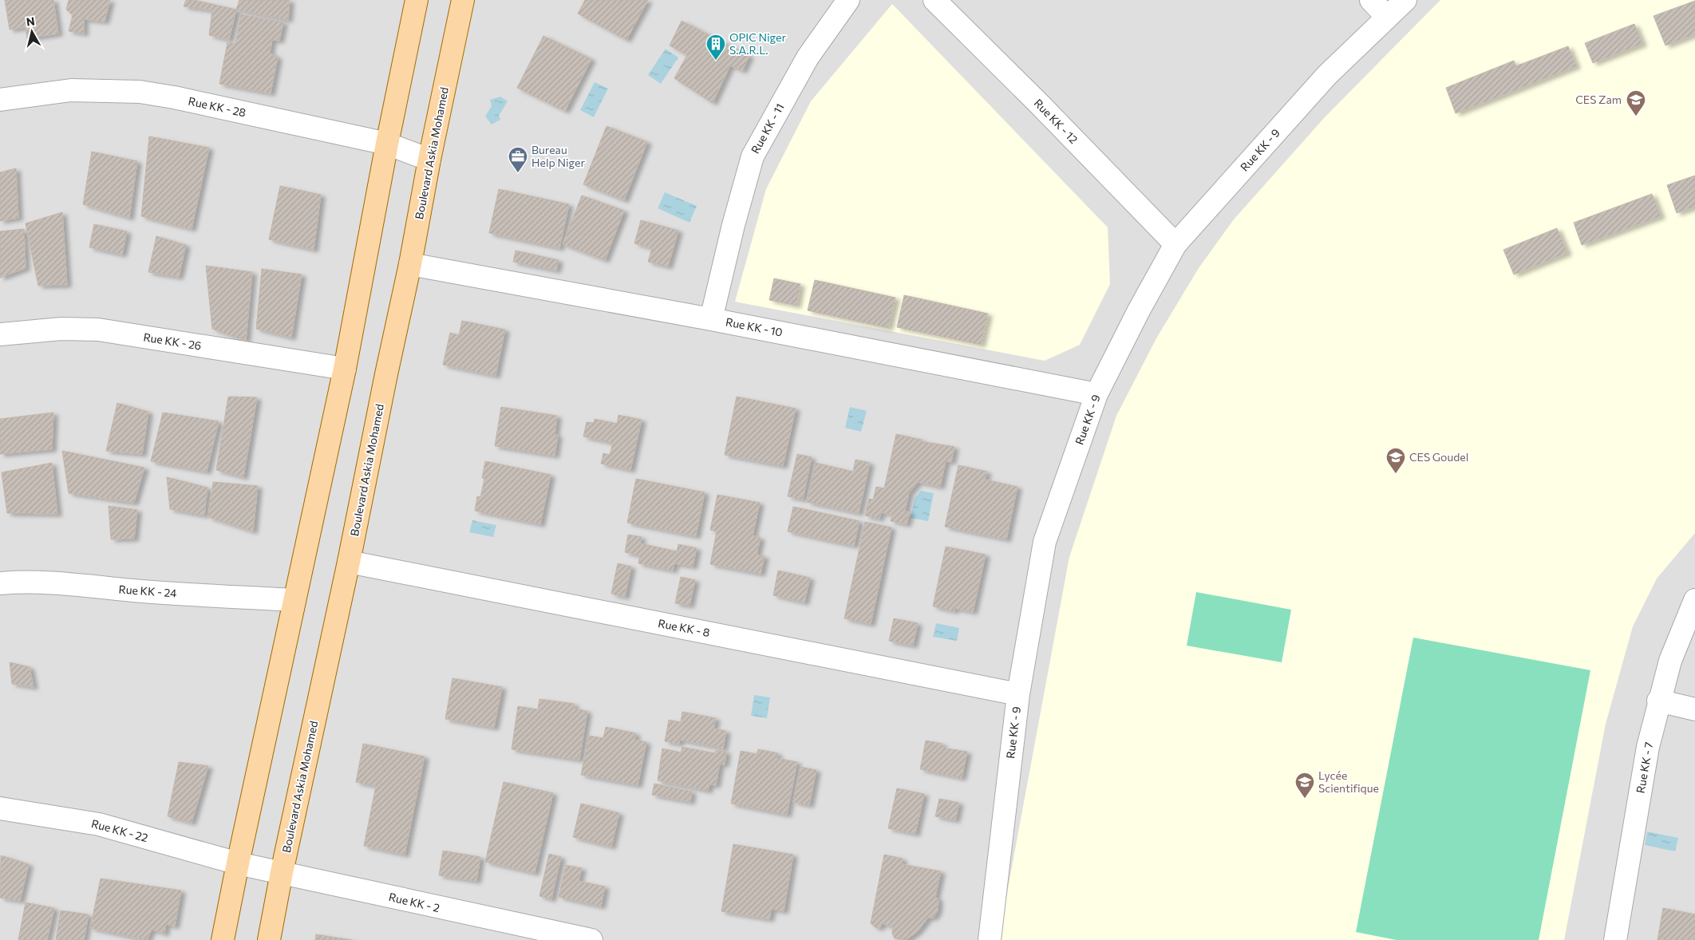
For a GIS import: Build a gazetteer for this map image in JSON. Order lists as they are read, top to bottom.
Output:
{
  "streets": {
    "main road": ["Boulevard Askia Mohamed"],
    "street": [
      "Rue KK - 28",
      "Rue KK - 12",
      "Rue KK - 11",
      "Rue KK - 9",
      "Rue KK - 10",
      "Rue KK - 26",
      "Rue KK - 24",
      "Rue KK - 8",
      "Rue KK - 7",
      "Rue KK - 22",
      "Rue KK - 2"
    ]
  },
  "crossings": [
    ["Rue KK - 28", "Boulevard Askia Mohamed"],
    ["Rue KK - 12", "Rue KK - 9"],
    ["Rue KK - 11", "Rue KK - 10"],
    ["Rue KK - 9", "Rue KK - 10"],
    ["Rue KK - 9", "Rue KK - 8"],
    ["Boulevard Askia Mohamed", "Rue KK - 10"],
    ["Boulevard Askia Mohamed", "Rue KK - 8"],
    ["Boulevard Askia Mohamed", "Rue KK - 2"],
    ["Rue KK - 22", "Rue KK - 2"]
  ],
  "places": {
    "building": ["OPIC Niger S.A.R.L."],
    "school or university": ["CES Zam", "CES Goudel", "Lycée Scientifique"],
    "office": ["Bureau Help Niger"]
  },
  "north": "top"
}
